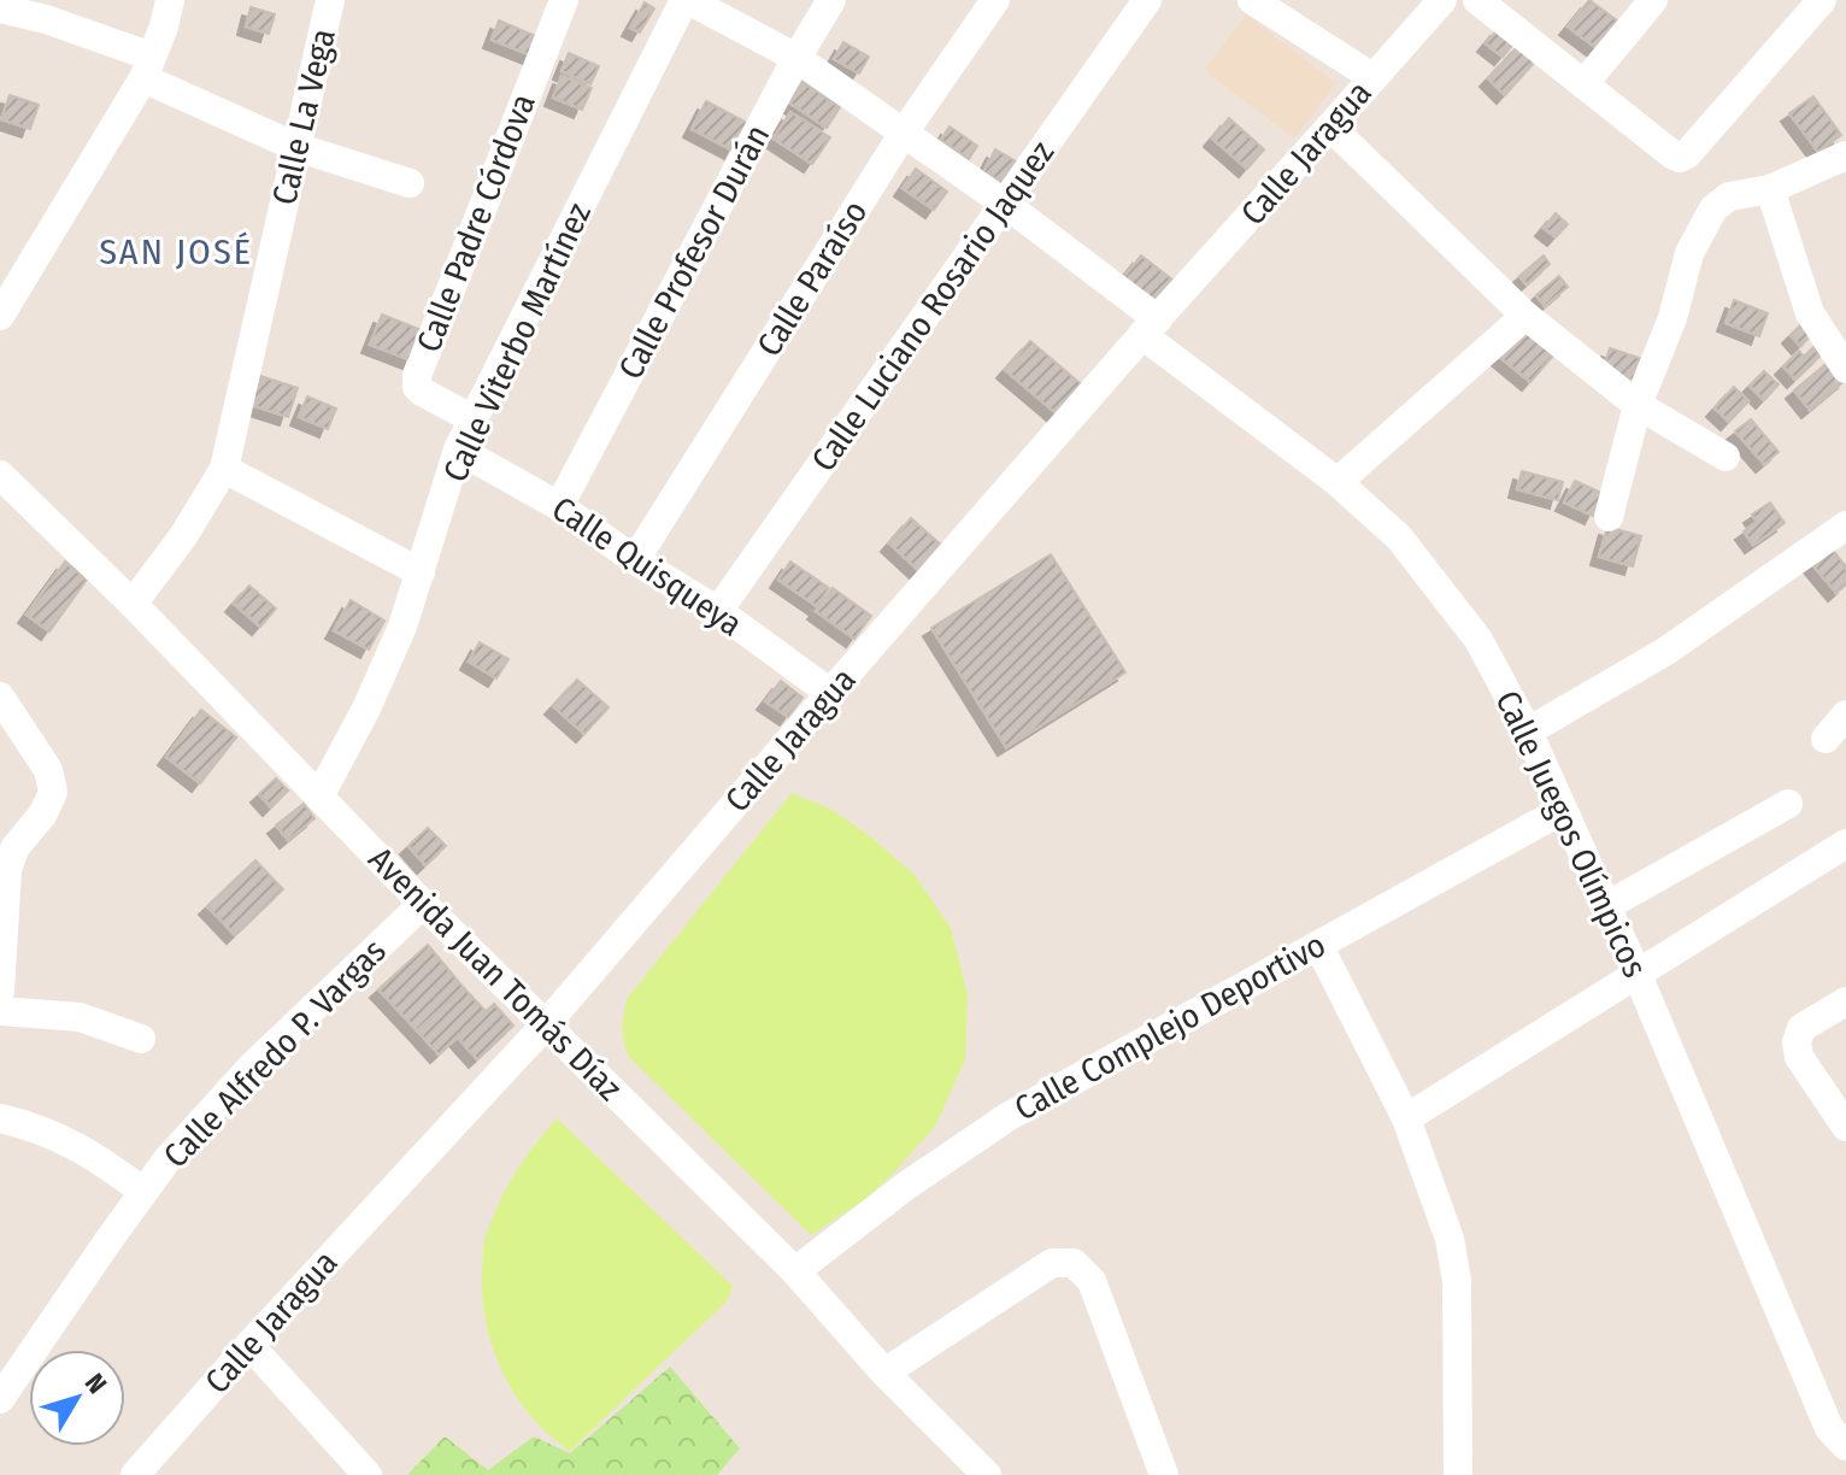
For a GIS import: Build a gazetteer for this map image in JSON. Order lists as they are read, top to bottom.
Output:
{
  "streets": {
    "street": [
      "Calle La Vega",
      "Calle Jaragua",
      "Calle Padre Córdova",
      "Calle Profesor Durán",
      "Calle Paraíso",
      "Calle Luciano Rosario Jaquez",
      "Calle Viterbo Martínez",
      "Calle Quisqueya",
      "Calle Juegos Olímpicos",
      "Avenida Juan Tomás Díaz",
      "Calle Complejo Deportivo",
      "Calle Alfredo P. Vargas"
    ]
  },
  "crossings": [
    ["Calle La Vega", "Avenida Juan Tomás Díaz"],
    ["Calle Jaragua", "Calle Quisqueya"],
    ["Calle Jaragua", "Calle Juegos Olímpicos"],
    ["Calle Jaragua", "Avenida Juan Tomás Díaz"],
    ["Calle Padre Córdova", "Calle Viterbo Martínez"],
    ["Calle Profesor Durán", "Calle Quisqueya"],
    ["Calle Profesor Durán", "Calle Juegos Olímpicos"],
    ["Calle Paraíso", "Calle Quisqueya"],
    ["Calle Paraíso", "Calle Juegos Olímpicos"],
    ["Calle Luciano Rosario Jaquez", "Calle Quisqueya"],
    ["Calle Luciano Rosario Jaquez", "Calle Juegos Olímpicos"],
    ["Calle Viterbo Martínez", "Calle Quisqueya"],
    ["Calle Viterbo Martínez", "Calle Juegos Olímpicos"],
    ["Calle Viterbo Martínez", "Avenida Juan Tomás Díaz"],
    ["Calle Juegos Olímpicos", "Calle Complejo Deportivo"],
    ["Avenida Juan Tomás Díaz", "Calle Complejo Deportivo"],
    ["Avenida Juan Tomás Díaz", "Calle Alfredo P. Vargas"]
  ],
  "districts": ["SAN JOSÉ"],
  "north": "top right"
}
